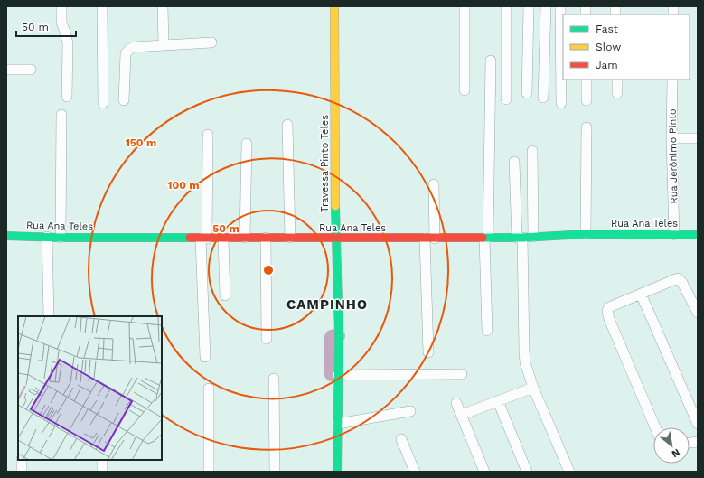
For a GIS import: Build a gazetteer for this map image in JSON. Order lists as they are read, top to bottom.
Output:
{
  "streets": {
    "street": ["Rua Jerônimo Pinto", "Travessa Pinto Teles", "Rua Ana Teles"]
  },
  "crossings": [
    ["Rua Jerônimo Pinto", "Rua Ana Teles"],
    ["Travessa Pinto Teles", "Rua Ana Teles"]
  ],
  "districts": ["CAMPINHO"],
  "legend": ["Fast", "Slow", "Jam"],
  "scale_bar": "50 m",
  "north": "bottom right",
  "rings": ["150 m", "100 m", "50 m"]
}
